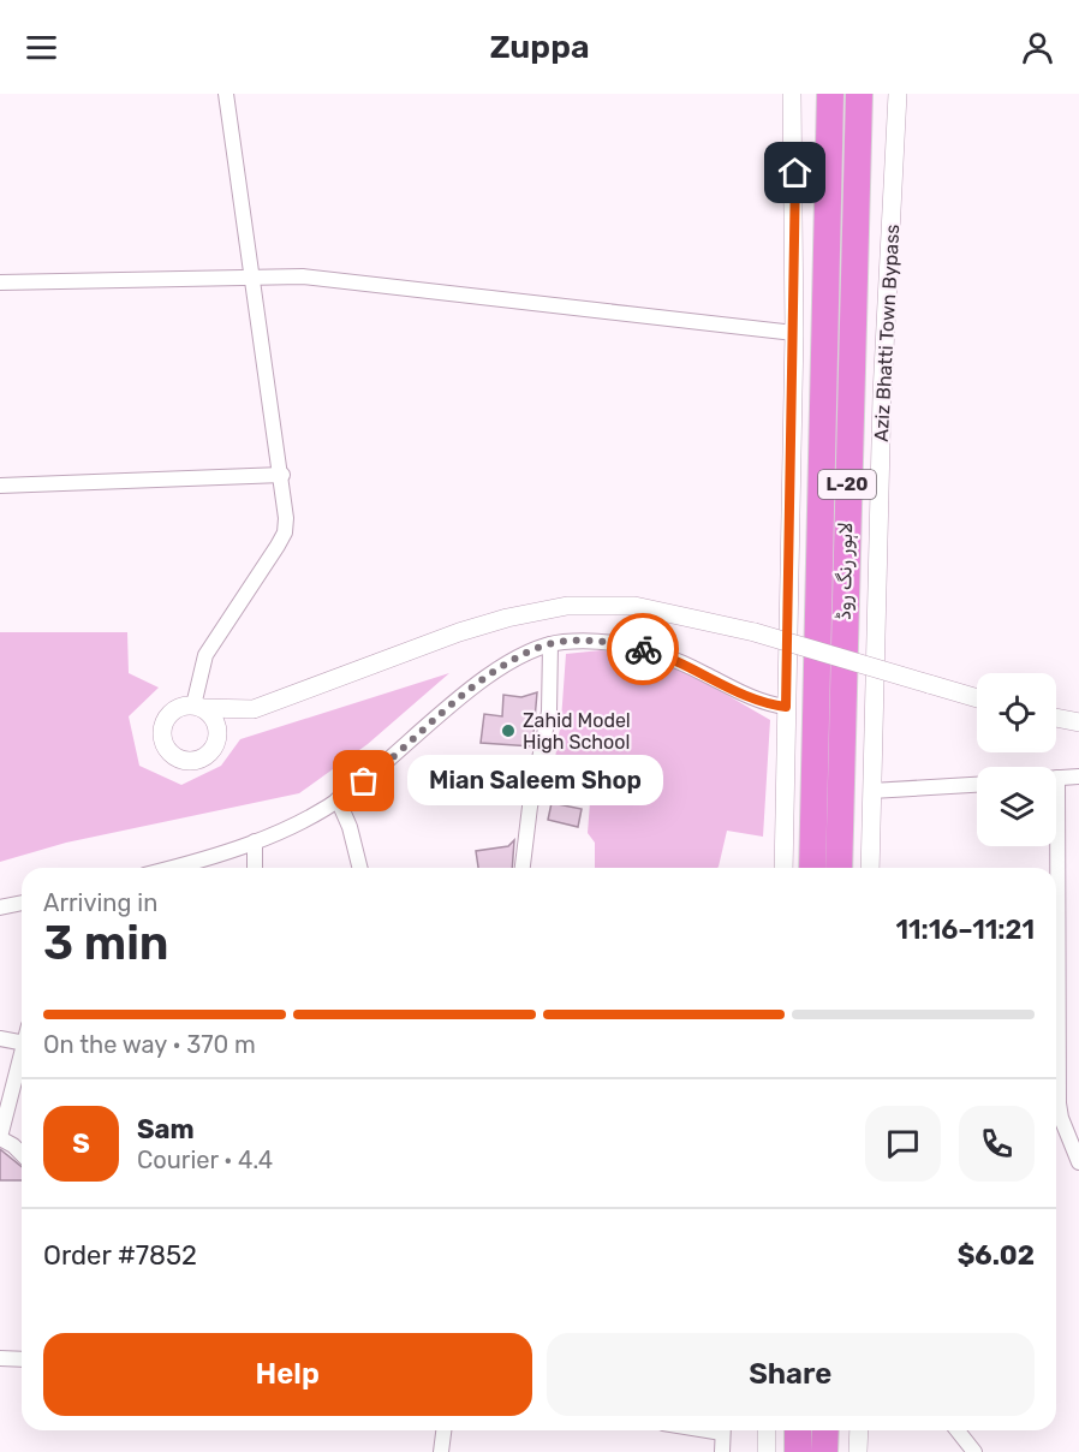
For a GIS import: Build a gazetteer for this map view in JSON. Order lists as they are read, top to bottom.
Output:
{
  "streets": {
    "highway": ["L-20", "لاہور رنگ روڈ"],
    "street": ["Aziz Bhatti Town Bypass"]
  },
  "places": ["Zahid Model High School", "Mian Saleem Shop"],
  "page": {
    "header": "Zuppa",
    "bubble": "Mian Saleem Shop",
    "heading": ["3 min", "Arriving in", "11:16–11:21"],
    "panel": [
      "Sam",
      "Courier · 4.4",
      "Order #7852",
      "$6.02"
    ],
    "bar": "On the way · 370 m",
    "round": "S",
    "buttons": ["Help", "Share"]
  }
}
